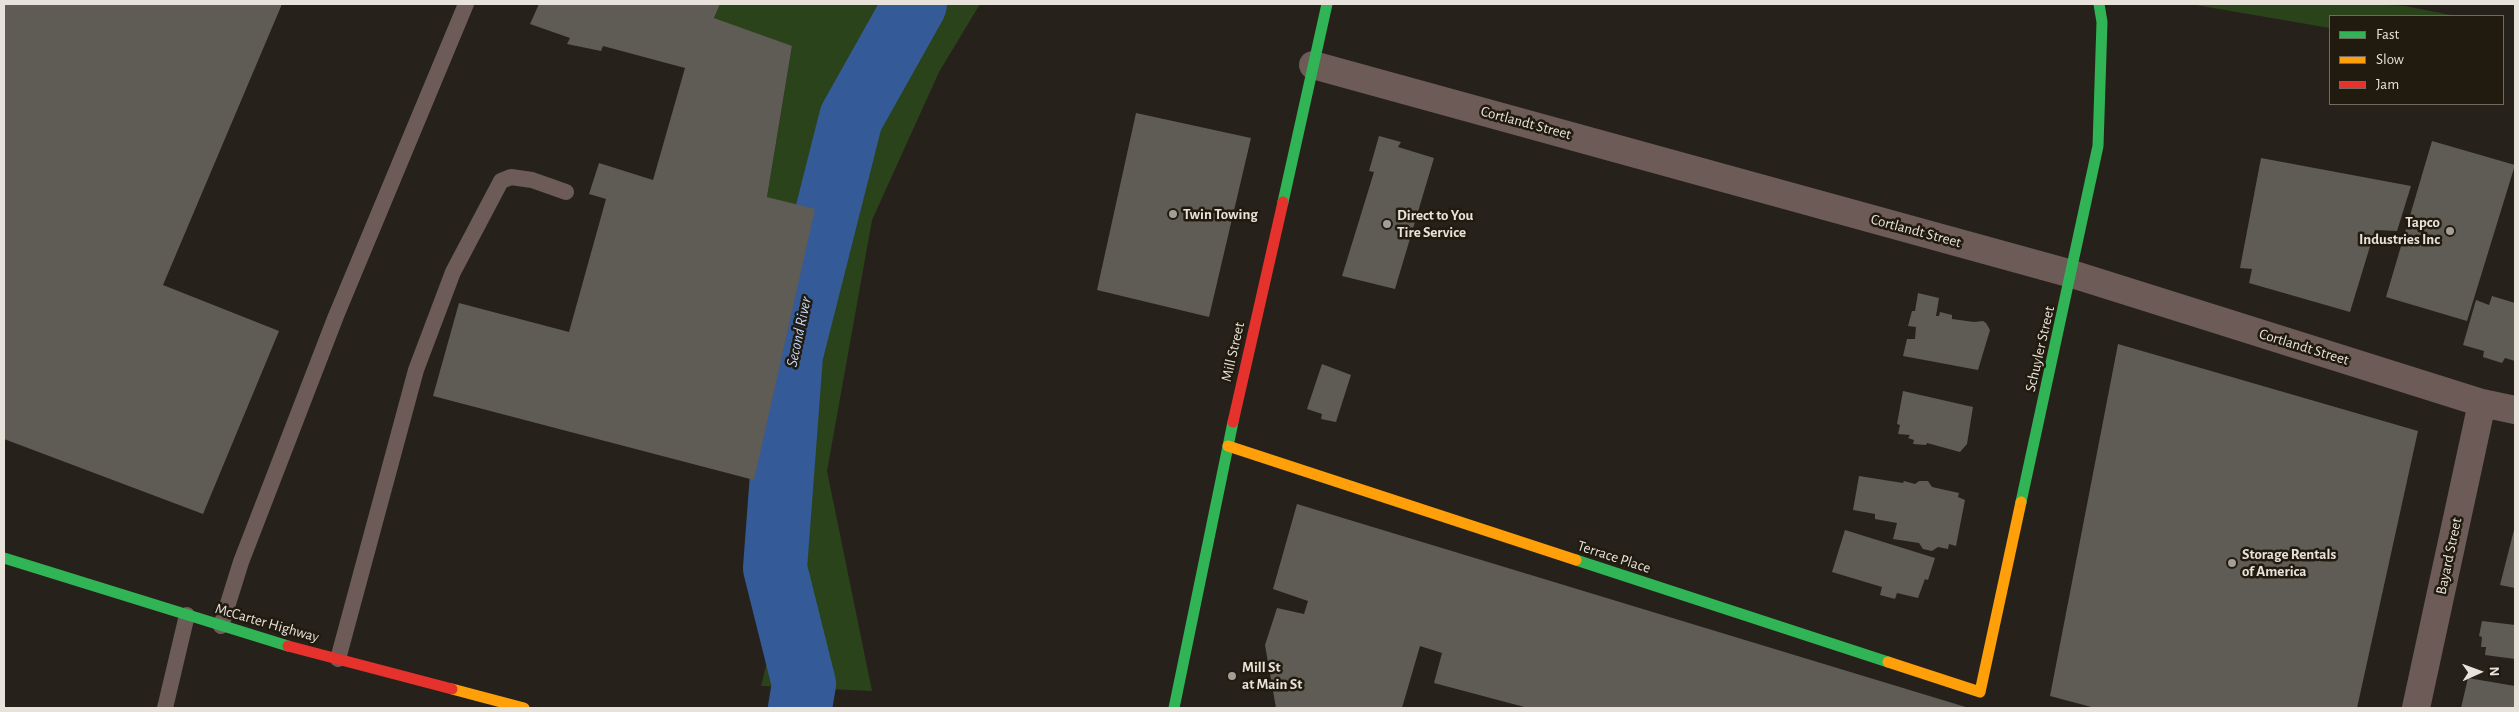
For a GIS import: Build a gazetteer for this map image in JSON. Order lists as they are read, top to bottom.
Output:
{
  "streets": {
    "street": [
      "Cortlandt Street",
      "Schuyler Street",
      "Mill Street",
      "Bayard Street",
      "Terrace Place",
      "McCarter Highway"
    ]
  },
  "crossings": [
    ["Cortlandt Street", "Schuyler Street"],
    ["Cortlandt Street", "Mill Street"],
    ["Cortlandt Street", "Bayard Street"],
    ["Schuyler Street", "Terrace Place"],
    ["Mill Street", "Terrace Place"]
  ],
  "water": ["Second River"],
  "places": [
    "Twin Towing",
    "Direct to You Tire Service",
    "Tapco Industries Inc",
    "Storage Rentals of America",
    "Mill St at Main St"
  ],
  "legend": ["Fast", "Slow", "Jam"],
  "north": "right"
}
